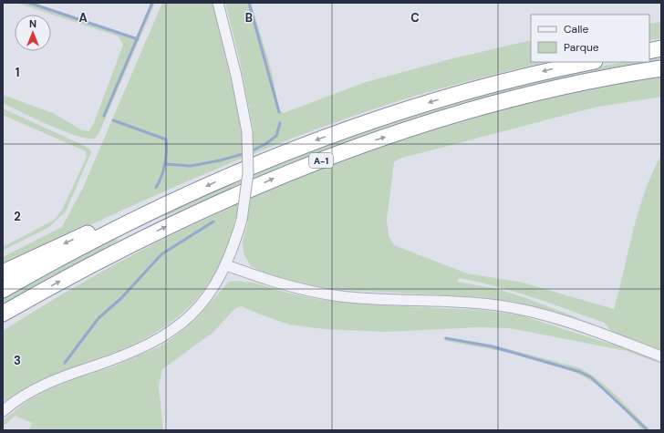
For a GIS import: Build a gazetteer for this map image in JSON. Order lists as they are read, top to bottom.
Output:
{
  "streets": {
    "highway": ["A-1"]
  },
  "legend": ["Calle", "Parque"],
  "north": "top",
  "grid": {
    "columns": ["A", "B", "C"],
    "rows": ["1", "2", "3"]
  }
}
